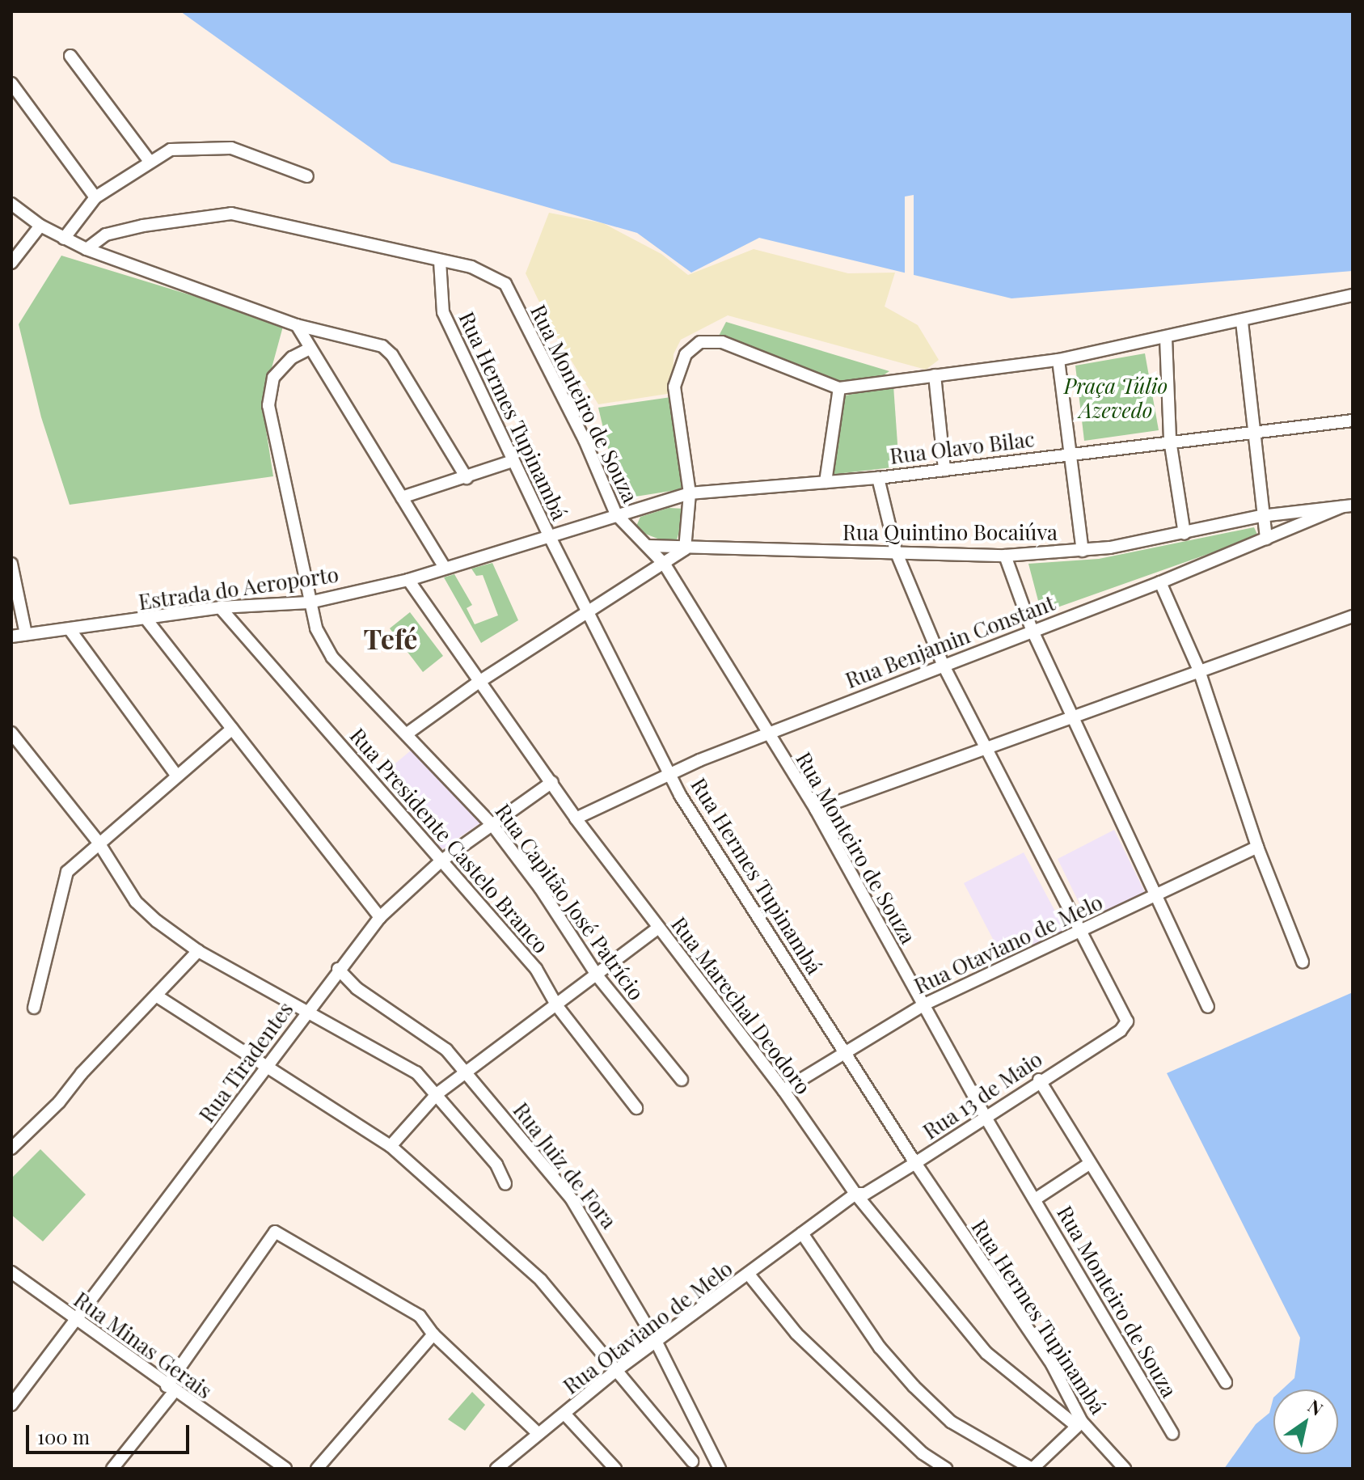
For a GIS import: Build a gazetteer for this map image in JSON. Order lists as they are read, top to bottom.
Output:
{
  "streets": {
    "street": [
      "Rua Monteiro de Souza",
      "Rua Hermes Tupinambá",
      "Rua Olavo Bilac",
      "Rua Quintino Bocaiúva",
      "Estrada do Aeroporto",
      "Rua Benjamin Constant",
      "Rua Presidente Castelo Branco",
      "Rua Capitão José Patrício",
      "Rua Otaviano de Melo",
      "Rua Marechal Deodoro",
      "Rua Tiradentes",
      "Rua 13 de Maio",
      "Rua Juiz de Fora",
      "Rua Minas Gerais"
    ]
  },
  "crossings": [
    ["Rua Monteiro de Souza", "Rua Hermes Tupinambá"],
    ["Rua Monteiro de Souza", "Rua Olavo Bilac"],
    ["Rua Monteiro de Souza", "Rua Quintino Bocaiúva"],
    ["Rua Monteiro de Souza", "Estrada do Aeroporto"],
    ["Rua Monteiro de Souza", "Rua Benjamin Constant"],
    ["Rua Monteiro de Souza", "Rua Otaviano de Melo"],
    ["Rua Monteiro de Souza", "Rua 13 de Maio"],
    ["Rua Hermes Tupinambá", "Estrada do Aeroporto"],
    ["Rua Hermes Tupinambá", "Rua Benjamin Constant"],
    ["Rua Hermes Tupinambá", "Rua Otaviano de Melo"],
    ["Rua Hermes Tupinambá", "Rua Marechal Deodoro"],
    ["Rua Hermes Tupinambá", "Rua 13 de Maio"],
    ["Rua Olavo Bilac", "Estrada do Aeroporto"],
    ["Rua Quintino Bocaiúva", "Rua Benjamin Constant"],
    ["Estrada do Aeroporto", "Rua Presidente Castelo Branco"],
    ["Estrada do Aeroporto", "Rua Capitão José Patrício"],
    ["Estrada do Aeroporto", "Rua Marechal Deodoro"],
    ["Rua Benjamin Constant", "Rua Marechal Deodoro"],
    ["Rua Presidente Castelo Branco", "Rua Tiradentes"],
    ["Rua Capitão José Patrício", "Rua Tiradentes"],
    ["Rua Otaviano de Melo", "Rua Marechal Deodoro"],
    ["Rua Otaviano de Melo", "Rua 13 de Maio"],
    ["Rua Otaviano de Melo", "Rua Juiz de Fora"],
    ["Rua Marechal Deodoro", "Rua Tiradentes"],
    ["Rua Marechal Deodoro", "Rua 13 de Maio"],
    ["Rua Tiradentes", "Rua Juiz de Fora"],
    ["Rua Tiradentes", "Rua Minas Gerais"]
  ],
  "districts": ["Tefé"],
  "parks": ["Praça Túlio Azevedo"],
  "scale_bar": "100 m",
  "north": "top right"
}
